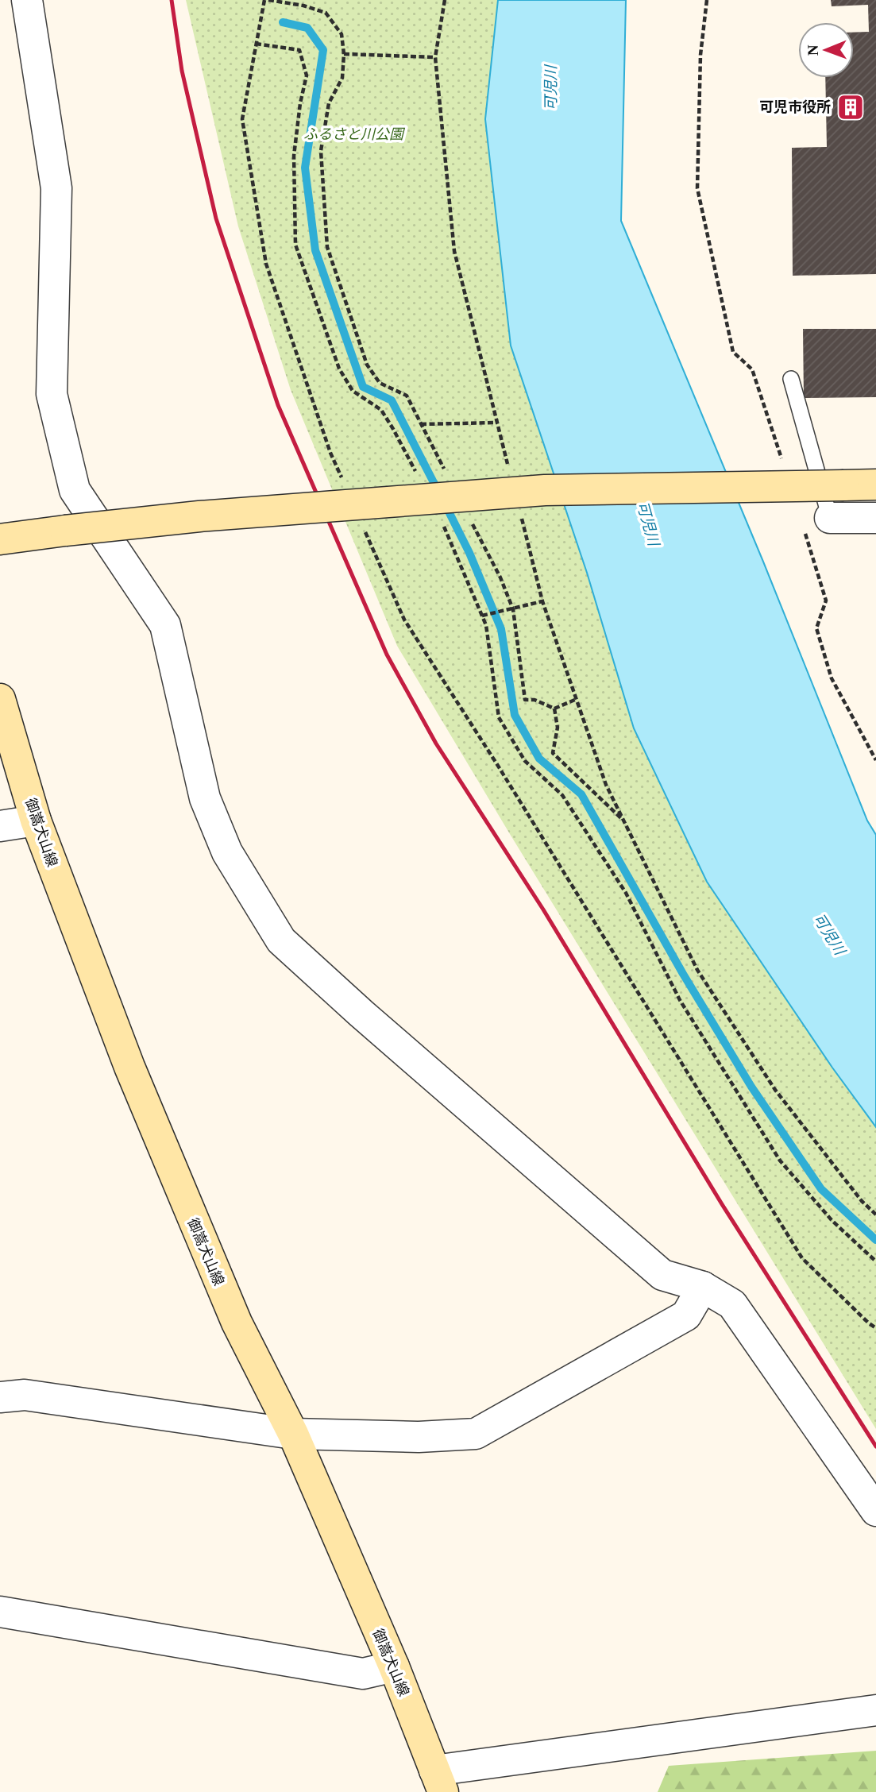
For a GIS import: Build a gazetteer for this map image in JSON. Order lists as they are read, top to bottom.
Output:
{
  "streets": {
    "main road": ["御嵩犬山線"]
  },
  "water": ["可児川"],
  "parks": ["ふるさと川公園"],
  "places": {
    "building": ["可児市役所"]
  },
  "north": "left"
}
